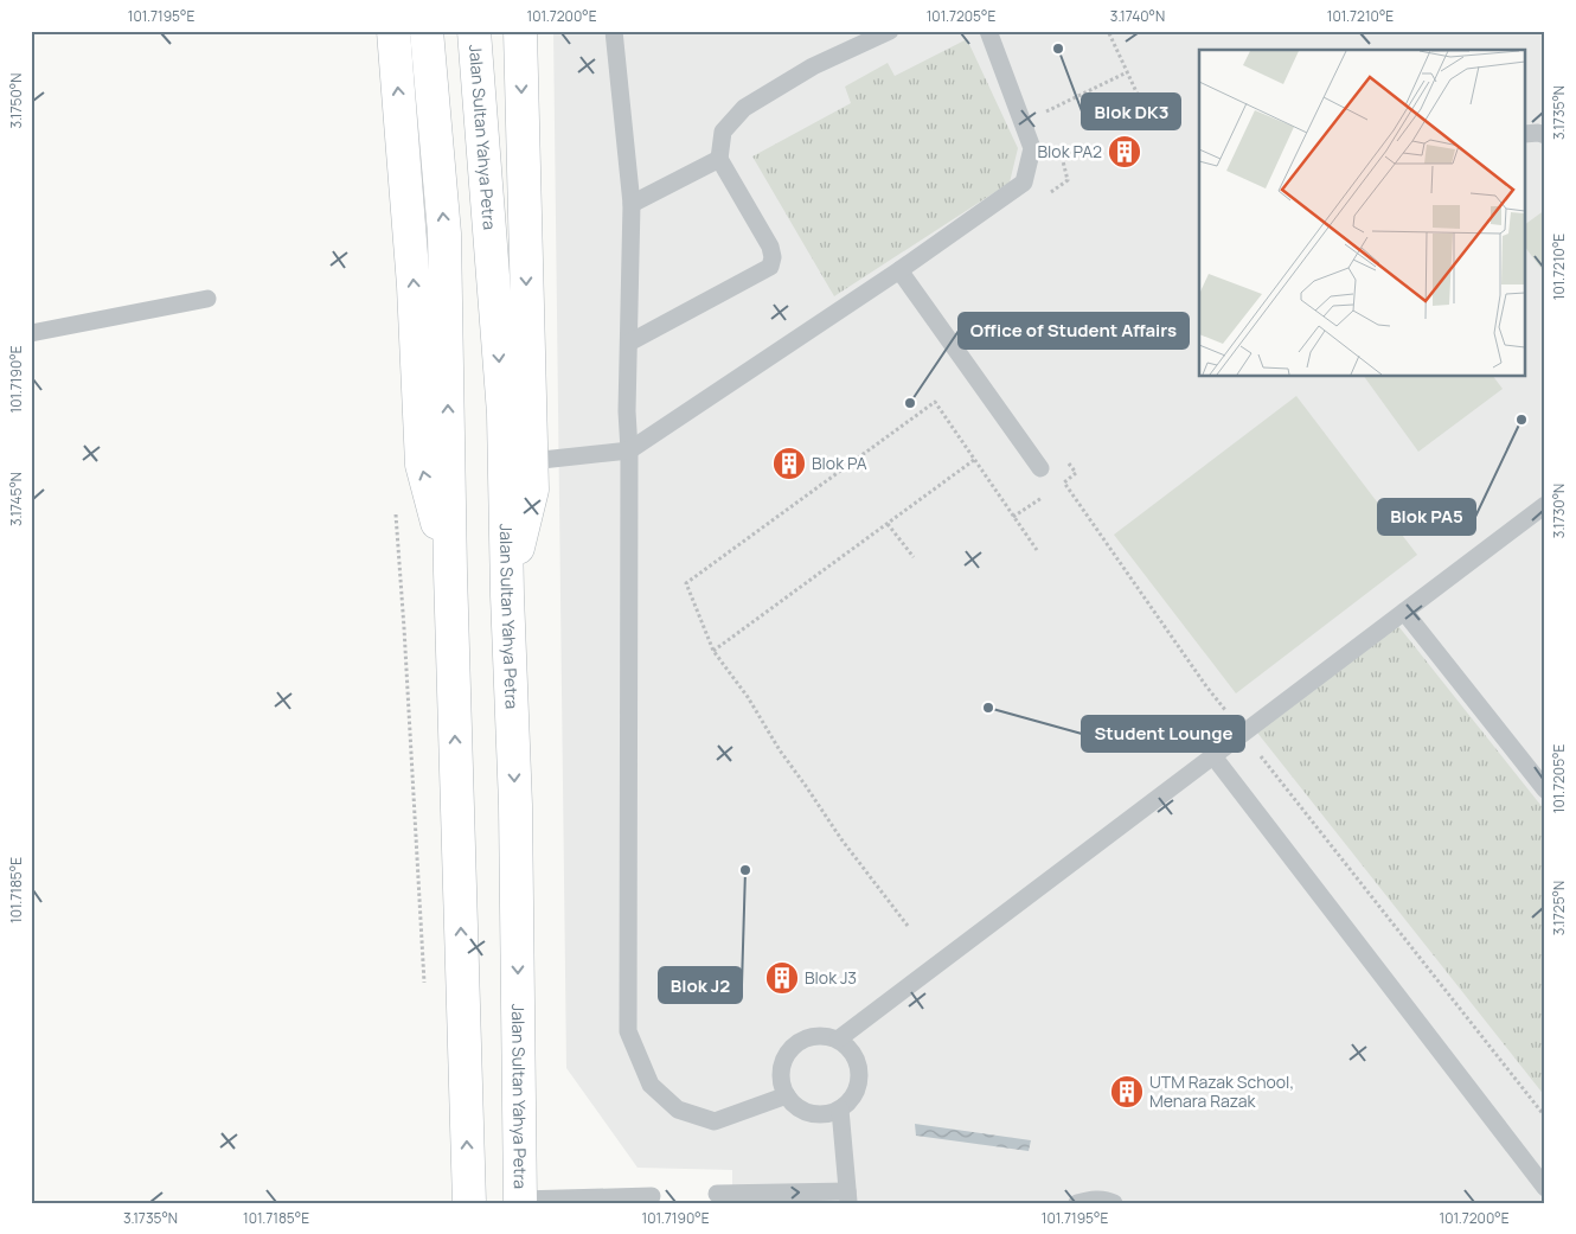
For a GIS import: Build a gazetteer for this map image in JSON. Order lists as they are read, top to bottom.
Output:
{
  "streets": {
    "main road": ["Jalan Sultan Yahya Petra"]
  },
  "places": {
    "other": [
      "Blok DK3",
      "Office of Student Affairs",
      "Blok PA5",
      "Student Lounge",
      "Blok J2"
    ],
    "building": [
      "Blok PA2",
      "Blok PA",
      "Blok J3",
      "UTM Razak School, Menara Razak"
    ]
  },
  "coordinates": [
    "101.7195°E",
    "101.7200°E",
    "101.7205°E",
    "3.1740°N",
    "101.7210°E",
    "3.1750°N",
    "3.1735°N",
    "101.7190°E",
    "3.1745°N",
    "3.1730°N",
    "101.7185°E",
    "3.1725°N"
  ]
}
